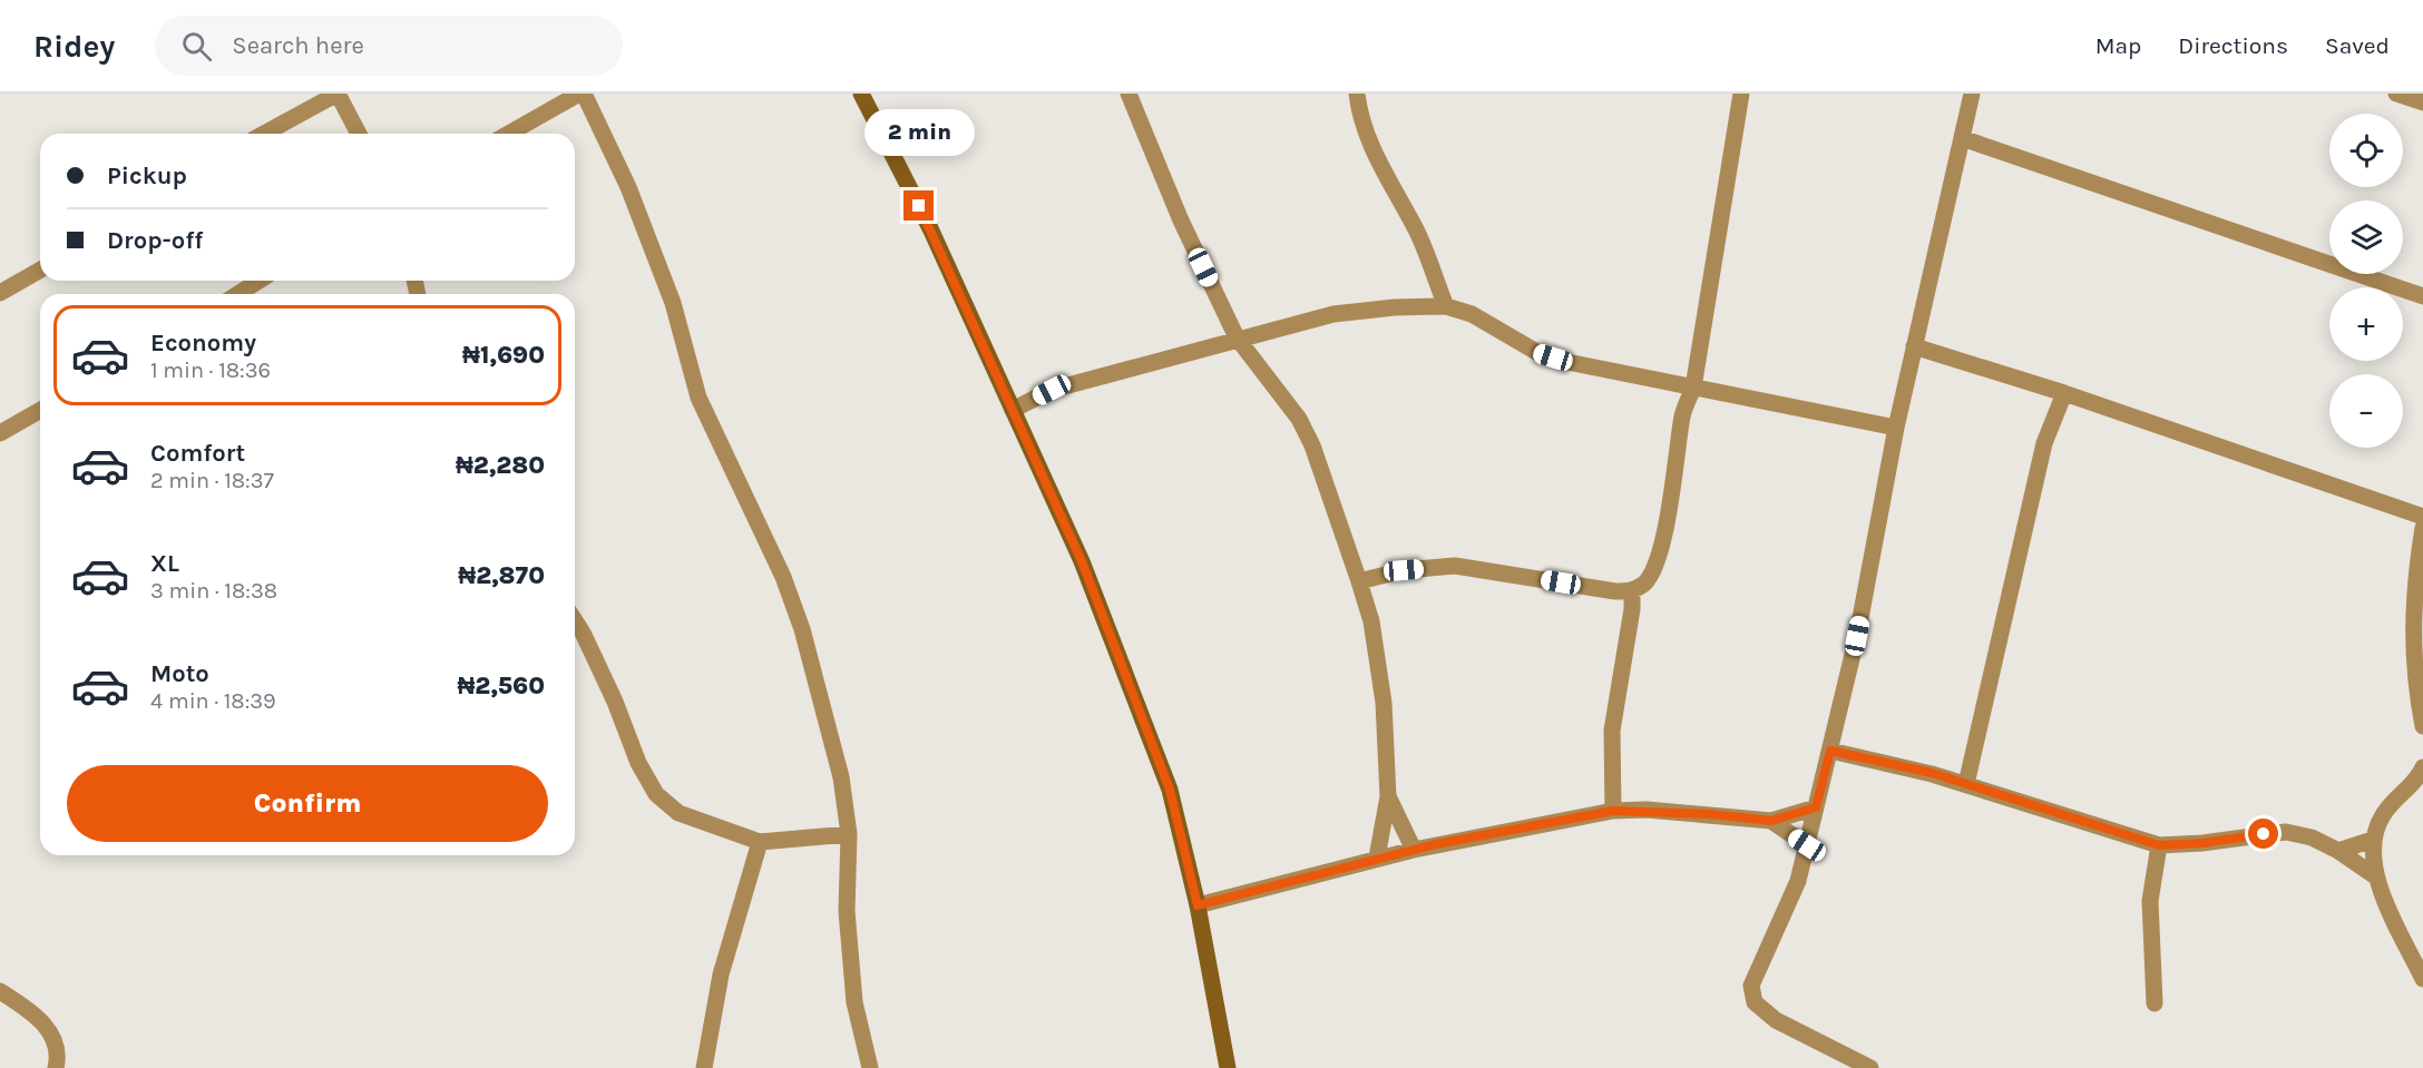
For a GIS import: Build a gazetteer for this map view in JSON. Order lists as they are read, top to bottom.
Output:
{
  "page": {
    "header": "Ridey",
    "search": "Search here",
    "nav": ["Map", "Directions", "Saved"],
    "bubble": "2 min",
    "map_buttons": ["+", "−"],
    "banner": ["Pickup", "Drop-off"],
    "list": [
      {
        "name": "Economy",
        "note": "1 min · 18:36",
        "value": "₦1,690"
      },
      {
        "name": "Comfort",
        "note": "2 min · 18:37",
        "value": "₦2,280"
      },
      {
        "name": "XL",
        "note": "3 min · 18:38",
        "value": "₦2,870"
      },
      {
        "name": "Moto",
        "note": "4 min · 18:39",
        "value": "₦2,560"
      }
    ],
    "buttons": "Confirm"
  }
}
